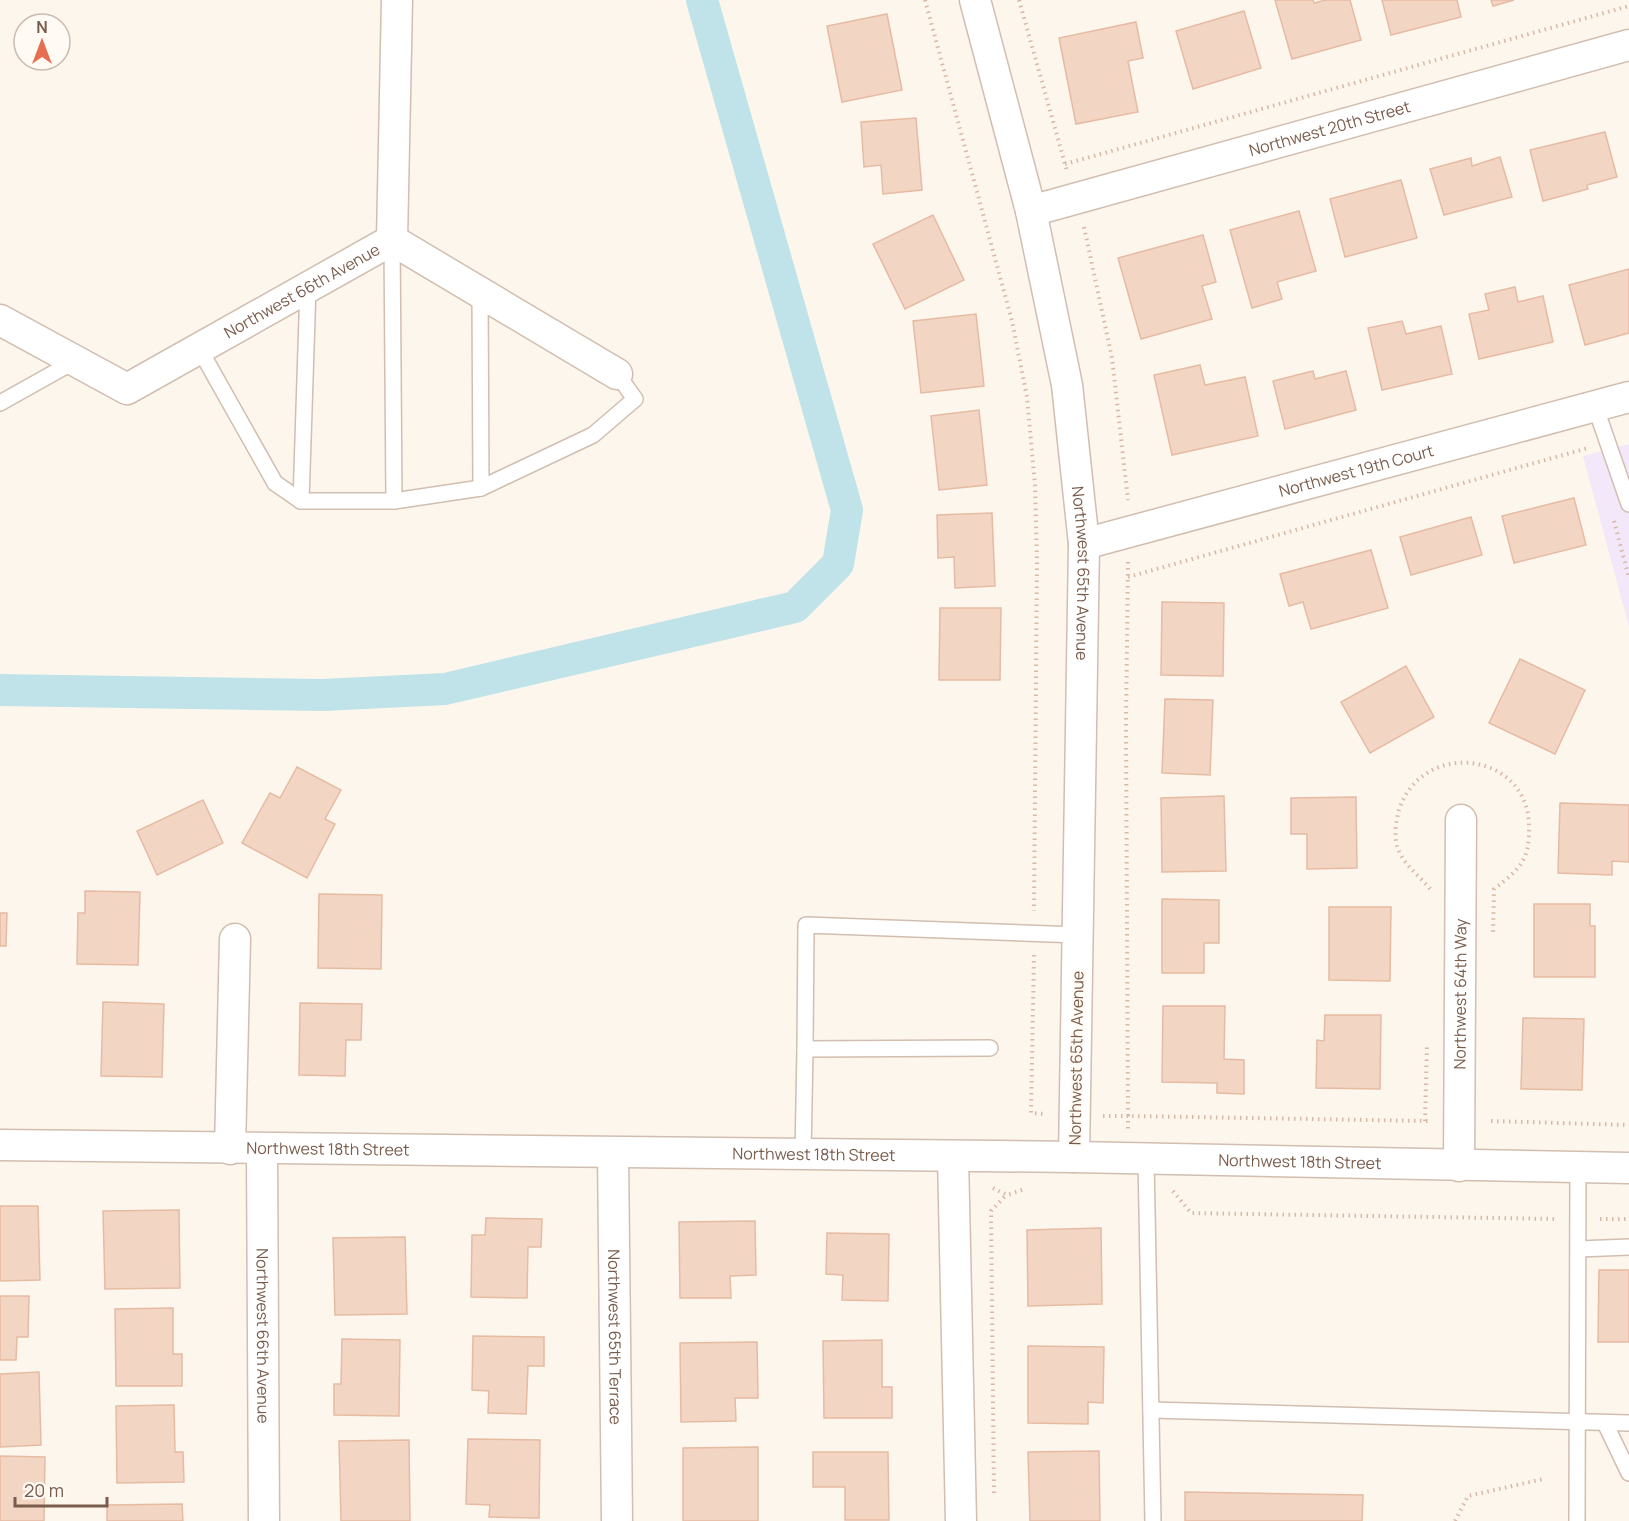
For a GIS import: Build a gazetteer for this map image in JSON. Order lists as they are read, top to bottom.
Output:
{
  "streets": {
    "street": [
      "Northwest 20th Street",
      "Northwest 66th Avenue",
      "Northwest 19th Court",
      "Northwest 65th Avenue",
      "Northwest 64th Way",
      "Northwest 18th Street",
      "Northwest 65th Terrace"
    ]
  },
  "crossings": [
    ["Northwest 20th Street", "Northwest 65th Avenue"],
    ["Northwest 66th Avenue", "Northwest 18th Street"],
    ["Northwest 19th Court", "Northwest 65th Avenue"],
    ["Northwest 65th Avenue", "Northwest 18th Street"],
    ["Northwest 64th Way", "Northwest 18th Street"],
    ["Northwest 18th Street", "Northwest 65th Terrace"]
  ],
  "scale_bar": "20 m",
  "north": "top"
}
